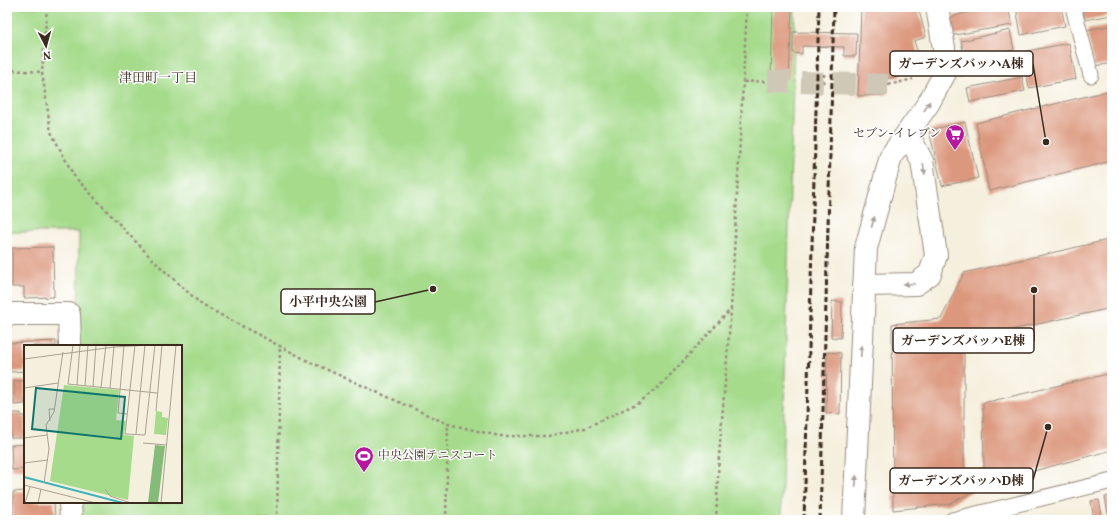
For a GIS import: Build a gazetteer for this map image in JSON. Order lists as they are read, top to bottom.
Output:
{
  "districts": ["津田町一丁目"],
  "places": {
    "other": [
      "ガーデンズバッハA棟",
      "小平中央公園",
      "ガーデンズバッハE棟",
      "ガーデンズバッハD棟"
    ],
    "supermarket": ["セブン-イレブン"],
    "sports": ["中央公園テニスコート"]
  },
  "north": "bottom"
}
